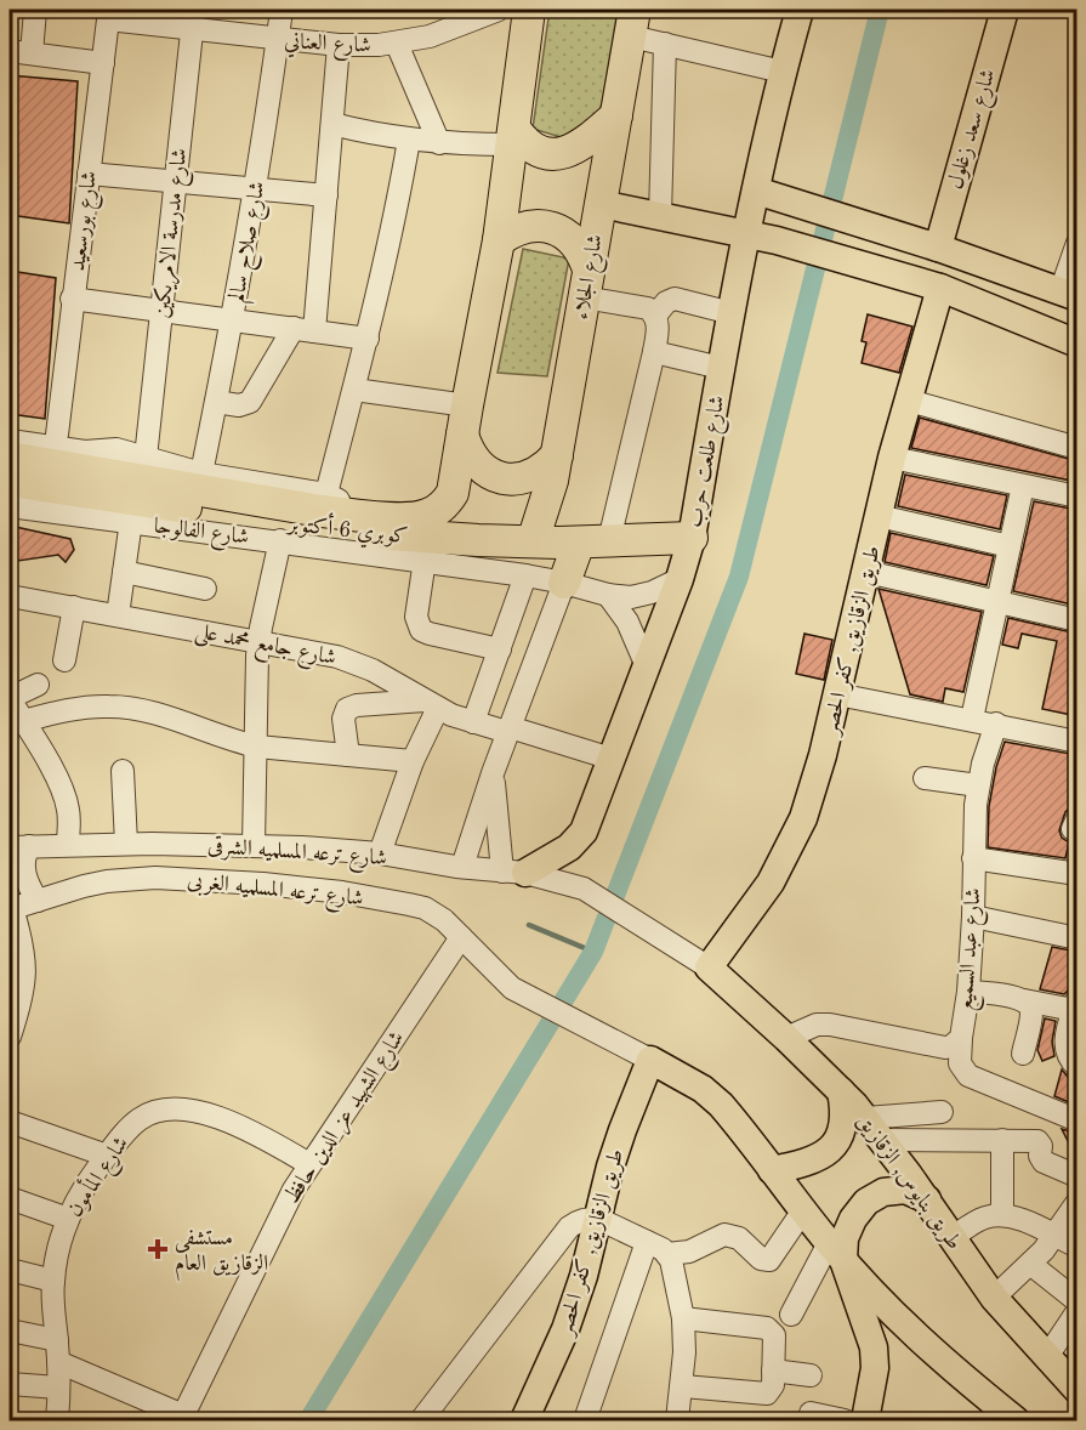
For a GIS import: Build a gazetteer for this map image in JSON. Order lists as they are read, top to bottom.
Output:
{
  "streets": {
    "highway": ["شارع الجلاء", "كوبري 6 أكتوبر"],
    "main road": [
      "شارع سعد زغلول",
      "شارع طلعت حرب",
      "طريق الزقازيق, كفر الحصر",
      "طريق بنايوس, الزقازيق"
    ],
    "street": [
      "شارع العناني",
      "شارع بورسعيد",
      "شارع مدرسة الامريكين",
      "شارع صلاح سالم",
      "شارع الفالوجا",
      "شارع جامع محمد على",
      "شارع ترعه المسلميه الشرقى",
      "شارع ترعه المسلميه الغربى",
      "شارع عبد السميع",
      "شارع الشهيد عز الدين حافظ",
      "شارع المأمون"
    ]
  },
  "crossings": [
    ["شارع العناني", "شارع بورسعيد"],
    ["شارع العناني", "شارع مدرسة الامريكين"],
    ["شارع العناني", "شارع صلاح سالم"],
    ["شارع الجلاء", "كوبري 6 أكتوبر"],
    ["شارع طلعت حرب", "كوبري 6 أكتوبر"],
    ["شارع طلعت حرب", "شارع الفالوجا"],
    ["شارع طلعت حرب", "شارع جامع محمد على"],
    ["شارع طلعت حرب", "شارع ترعه المسلميه الشرقى"],
    ["كوبري 6 أكتوبر", "شارع الفالوجا"],
    ["طريق الزقازيق, كفر الحصر", "شارع ترعه المسلميه الشرقى"],
    ["طريق الزقازيق, كفر الحصر", "شارع ترعه المسلميه الغربى"],
    ["طريق الزقازيق, كفر الحصر", "طريق بنايوس, الزقازيق"],
    ["شارع ترعه المسلميه الشرقى", "طريق بنايوس, الزقازيق"],
    ["شارع ترعه المسلميه الغربى", "شارع الشهيد عز الدين حافظ"],
    ["شارع عبد السميع", "طريق بنايوس, الزقازيق"],
    ["شارع الشهيد عز الدين حافظ", "شارع المأمون"]
  ],
  "places": {
    "health": ["مستشفى الزقازيق العام"]
  }
}
